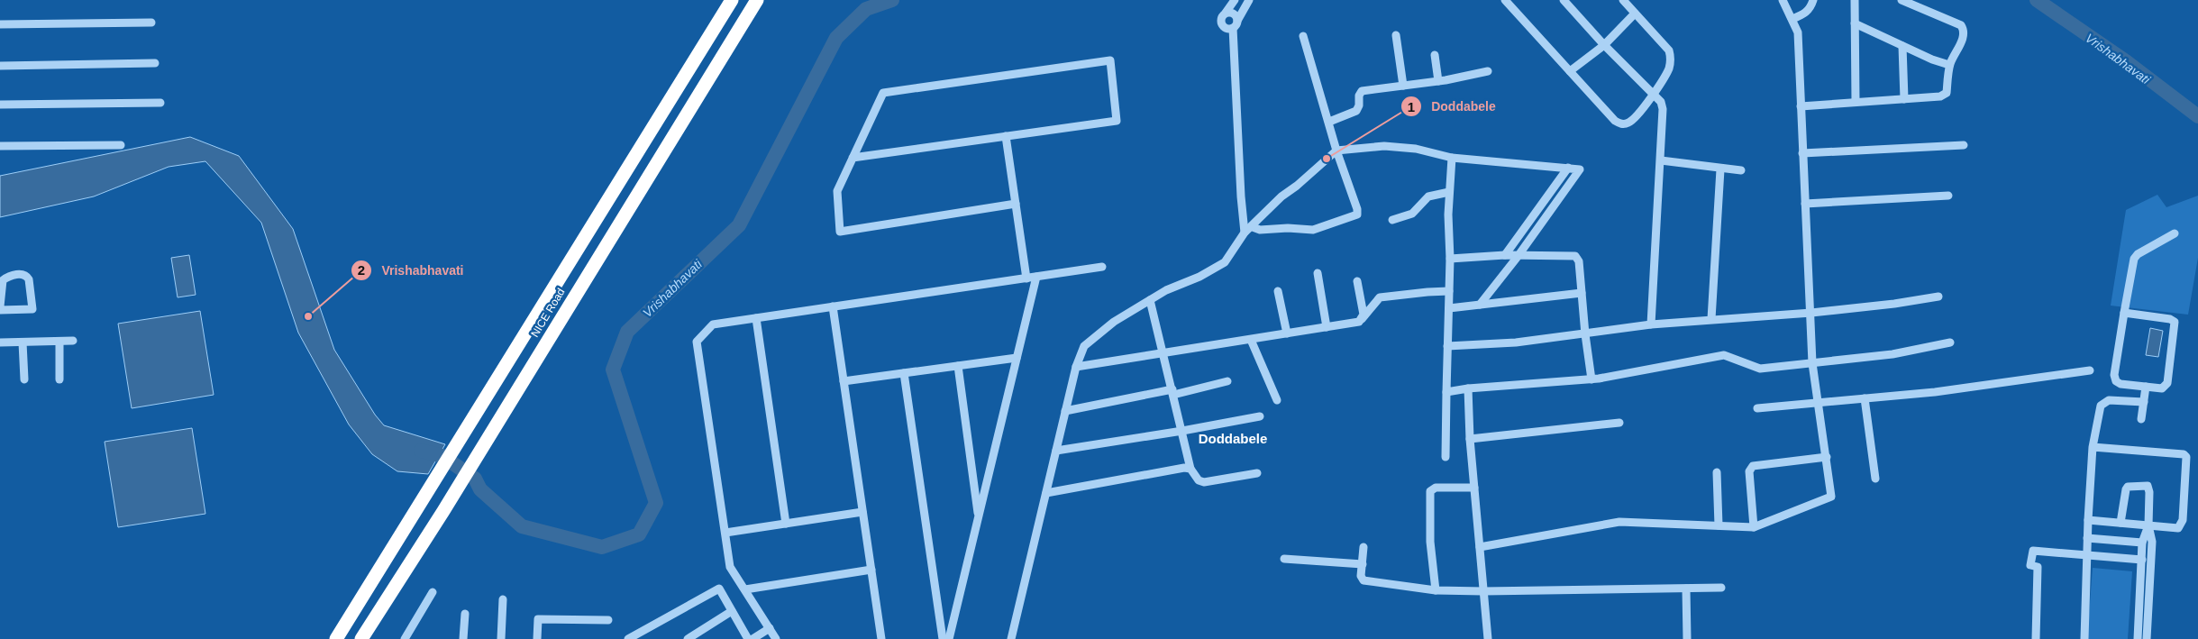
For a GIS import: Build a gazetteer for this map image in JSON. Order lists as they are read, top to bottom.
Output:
{
  "streets": {
    "highway": ["NICE Road"]
  },
  "districts": ["Doddabele"],
  "water": ["Vrishabhavati"],
  "places": ["Doddabele", "Vrishabhavati"]
}
